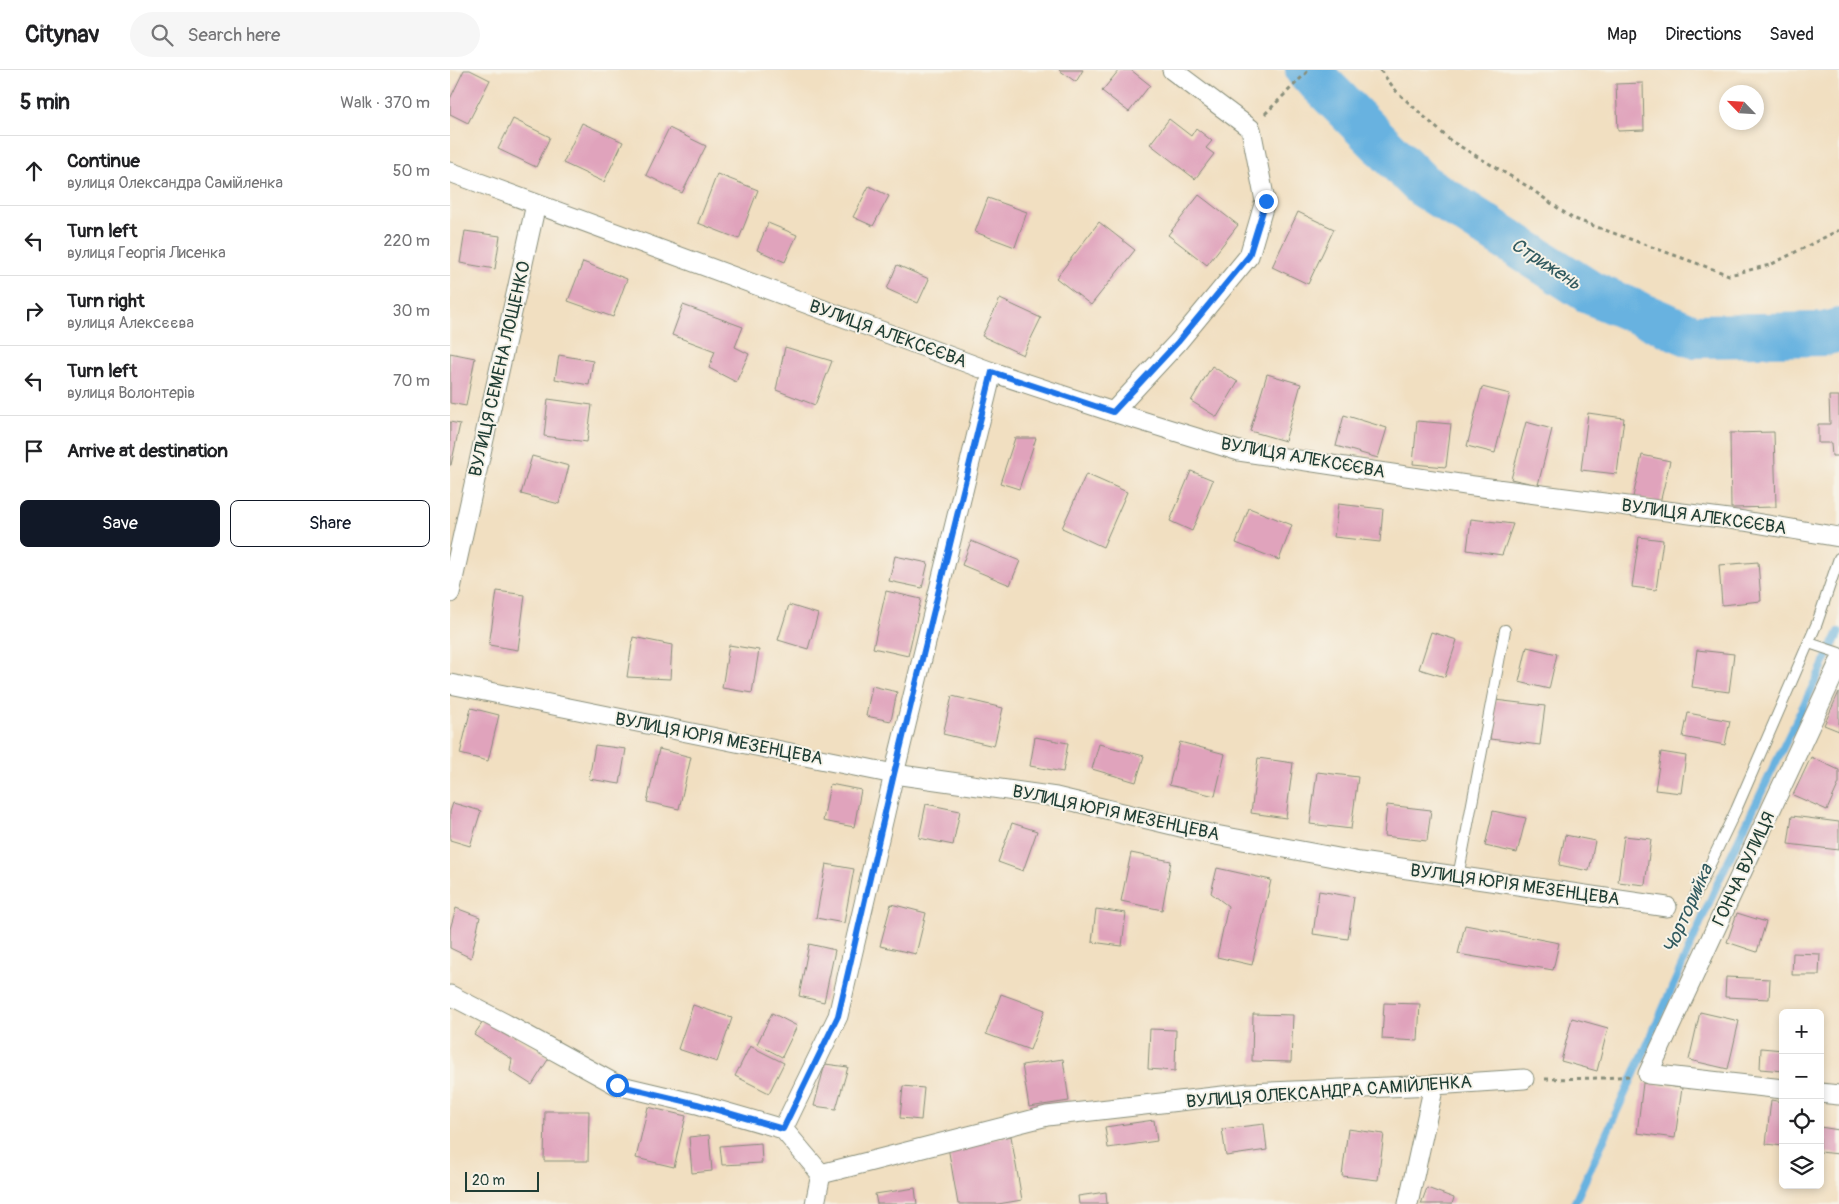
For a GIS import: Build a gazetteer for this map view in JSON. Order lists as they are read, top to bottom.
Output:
{
  "streets": {
    "street": [
      "ВУЛИЦЯ АЛЕКСЄЄВА",
      "ВУЛИЦЯ СЕМЕНА ЛОЩЕНКО",
      "ВУЛИЦЯ ЮРІЯ МЕЗЕНЦЕВА",
      "ГОНЧА ВУЛИЦЯ",
      "ВУЛИЦЯ ОЛЕКСАНДРА САМІЙЛЕНКА"
    ]
  },
  "crossings": [
    ["ВУЛИЦЯ АЛЕКСЄЄВА", "ВУЛИЦЯ СЕМЕНА ЛОЩЕНКО"]
  ],
  "water": ["Стрижень", "Чорторийка"],
  "scale_bar": "20 m",
  "north": "top left",
  "page": {
    "header": "Citynav",
    "search": "Search here",
    "nav": ["Map", "Directions", "Saved"],
    "heading": ["5 min", "Walk · 370 m"],
    "list": [
      ["Continue", "вулиця Олександра Самійленка", "50 m"],
      ["Turn left", "вулиця Георгія Лисенка", "220 m"],
      ["Turn right", "вулиця Алексєєва", "30 m"],
      ["Turn left", "вулиця Волонтерів", "70 m"],
      "Arrive at destination"
    ],
    "buttons": ["Save", "Share"],
    "map_buttons": ["+", "−"],
    "scale": "20 m"
  }
}
